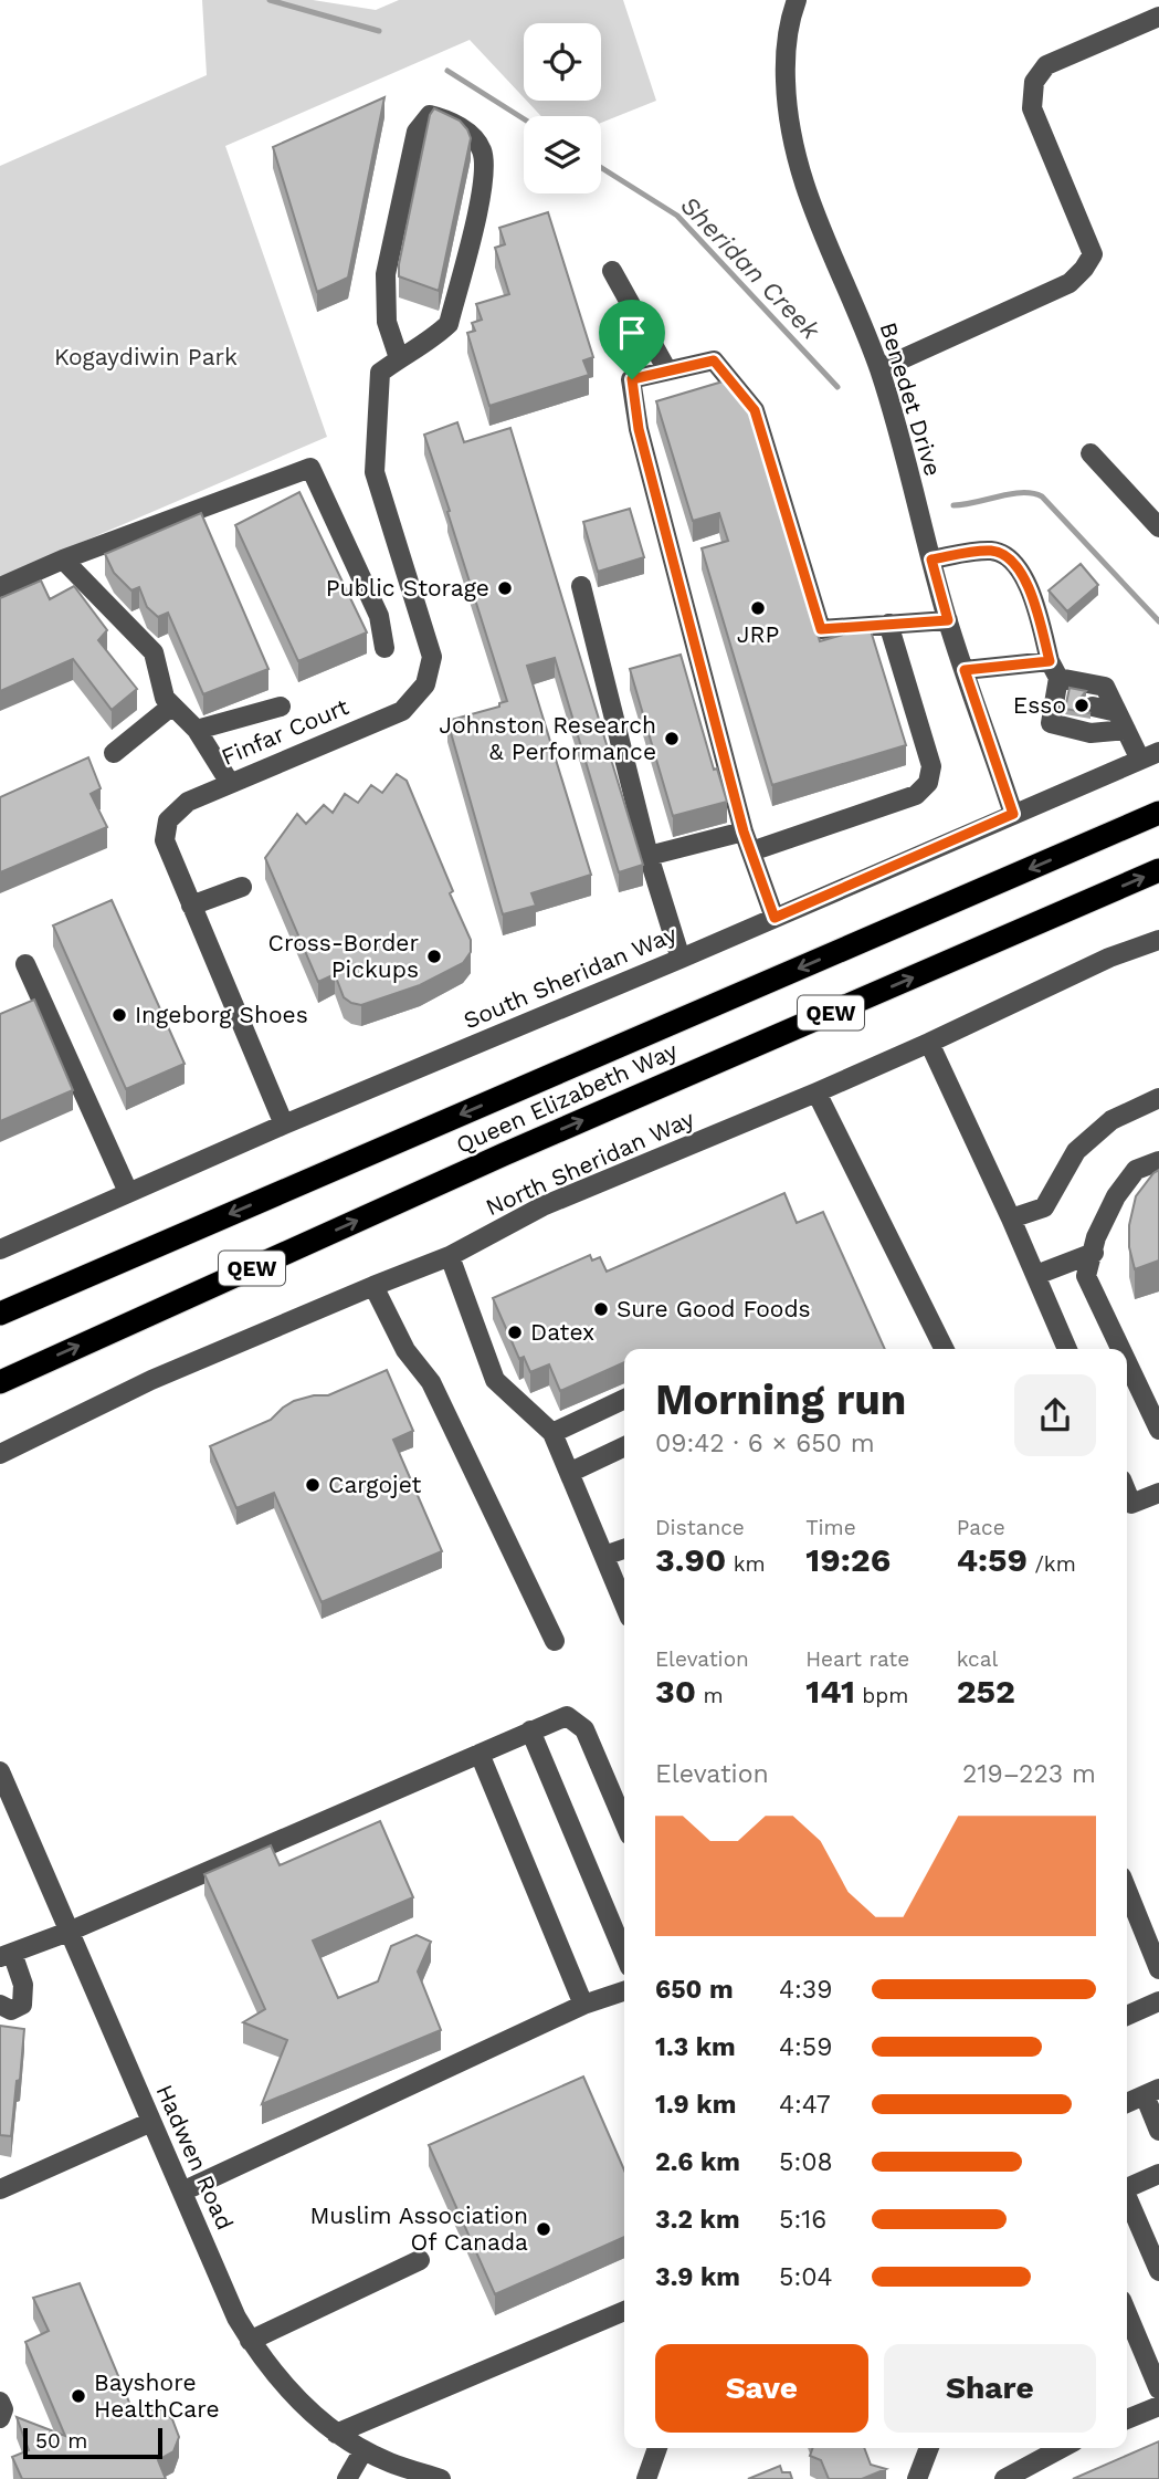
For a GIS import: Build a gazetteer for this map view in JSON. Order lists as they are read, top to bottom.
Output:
{
  "streets": {
    "highway": ["QEW", "Queen Elizabeth Way"],
    "street": [
      "Benedet Drive",
      "Finfar Court",
      "South Sheridan Way",
      "North Sheridan Way",
      "Hadwen Road"
    ]
  },
  "crossings": [
    ["Benedet Drive", "South Sheridan Way"],
    ["Finfar Court", "South Sheridan Way"]
  ],
  "water": ["Sheridan Creek"],
  "parks": ["Kogaydiwin Park"],
  "places": [
    "Public Storage",
    "JRP",
    "Esso",
    "Johnston Research & Performance",
    "Cross-Border Pickups",
    "Ingeborg Shoes",
    "Sure Good Foods",
    "Datex",
    "Cargojet",
    "Muslim Association Of Canada",
    "Bayshore HealthCare"
  ],
  "scale_bar": "50 m",
  "page": {
    "heading": ["Morning run", "09:42 · 6 × 650 m"],
    "stats": [
      ["Distance", "3.90 km"],
      ["Time", "19:26"],
      ["Pace", "4:59 /km"],
      ["Elevation", "30 m"],
      ["Heart rate", "141 bpm"],
      ["kcal", "252"]
    ],
    "chart": ["Elevation", "219–223 m"],
    "list": [
      {
        "name": "650 m",
        "note": "4:39"
      },
      {
        "name": "1.3 km",
        "note": "4:59"
      },
      {
        "name": "1.9 km",
        "note": "4:47"
      },
      {
        "name": "2.6 km",
        "note": "5:08"
      },
      {
        "name": "3.2 km",
        "note": "5:16"
      },
      {
        "name": "3.9 km",
        "note": "5:04"
      }
    ],
    "buttons": ["Save", "Share"],
    "scale": "50 m"
  }
}
